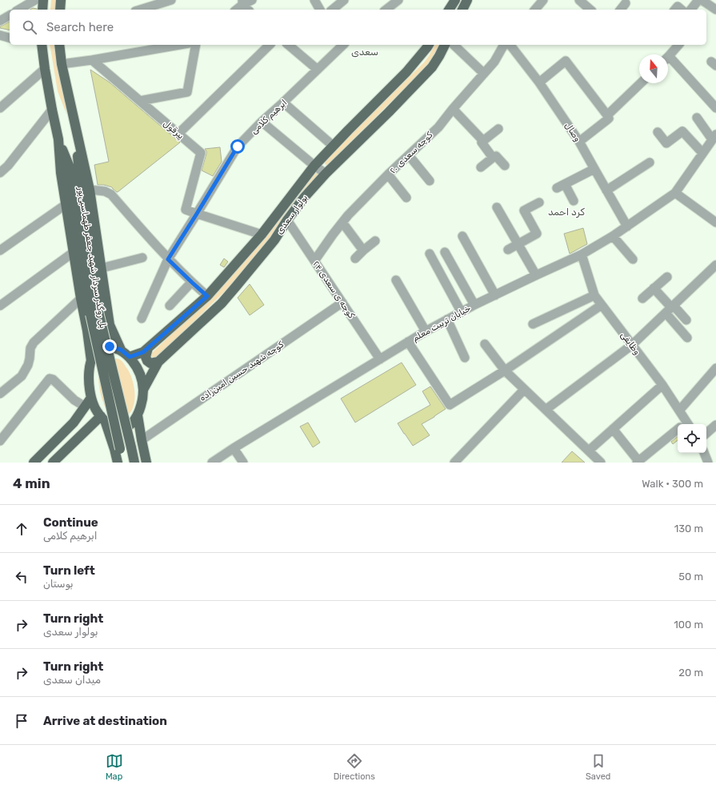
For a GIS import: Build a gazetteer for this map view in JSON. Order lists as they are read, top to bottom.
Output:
{
  "streets": {
    "main road": ["بولوار سعدی", "پل روگذر سردار شهید جعفر طهماسبی‌پور"],
    "street": [
      "ابرهیم کلامی",
      "پیرقول",
      "وصال",
      "کوچه سعدی ۲۰",
      "کوچه ی سعدی ۲۴",
      "خیابان تربیت معلم",
      "وظایفی",
      "کوچه شهید حسین امین‌زاده"
    ]
  },
  "crossings": [
    ["ابرهیم کلامی", "پیرقول"],
    ["وصال", "خیابان تربیت معلم"],
    ["کوچه سعدی ۲۰", "کوچه ی سعدی ۲۴"],
    ["بولوار سعدی", "کوچه ی سعدی ۲۴"],
    ["کوچه ی سعدی ۲۴", "خیابان تربیت معلم"],
    ["کوچه ی سعدی ۲۴", "کوچه شهید حسین امین‌زاده"],
    ["خیابان تربیت معلم", "وظایفی"]
  ],
  "districts": ["سعدی", "کرد احمد"],
  "north": "top",
  "page": {
    "search": "Search here",
    "heading": ["4 min", "Walk · 300 m"],
    "list": [
      ["Continue", "ابرهیم کلامی", "130 m"],
      ["Turn left", "بوستان", "50 m"],
      ["Turn right", "بولوار سعدی", "100 m"],
      ["Turn right", "میدان سعدی", "20 m"],
      "Arrive at destination"
    ],
    "nav": ["Map", "Directions", "Saved"]
  }
}
